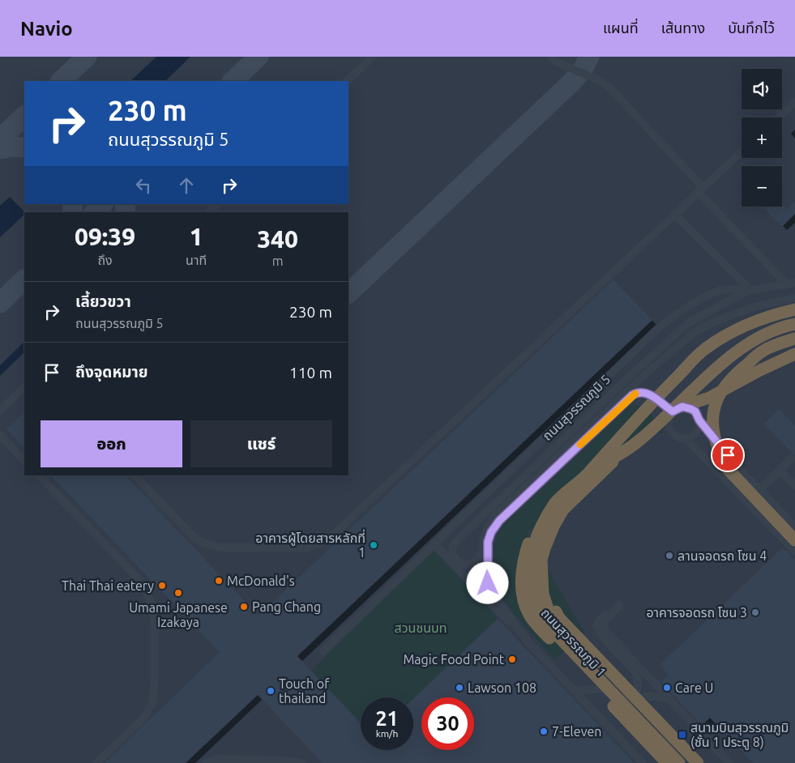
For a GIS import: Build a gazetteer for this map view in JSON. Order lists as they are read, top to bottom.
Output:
{
  "streets": {
    "highway": ["ถนนสุวรรณภูมิ 1"],
    "street": ["ถนนสุวรรณภูมิ 5"]
  },
  "parks": ["สวนชนบท"],
  "places": {
    "other": [
      "อาคารผู้โดยสารหลักที่ 1",
      "ลานจอดรถ โซน 4",
      "McDonald's",
      "Thai Thai eatery",
      "Umami Japanese Izakaya",
      "Pang Chang",
      "อาคารจอดรถ โซน 3",
      "Magic Food Point",
      "Lawson 108",
      "Care U",
      "Touch of thailand",
      "7-Eleven"
    ],
    "transit": ["สนามบินสุวรรณภูมิ (ชั้น 1 ประตู 8)"]
  },
  "page": {
    "header": "Navio",
    "nav": ["แผนที่", "เส้นทาง", "บันทึกไว้"],
    "map_buttons": ["+", "−"],
    "turn": ["230 m", "ถนนสุวรรณภูมิ 5"],
    "eta": [
      "09:39",
      "ถึง",
      "1",
      "นาที",
      "340",
      "m"
    ],
    "list": [
      {
        "name": "เลี้ยวขวา",
        "note": "ถนนสุวรรณภูมิ 5",
        "value": "230 m"
      },
      {
        "name": "ถึงจุดหมาย",
        "value": "110 m"
      }
    ],
    "buttons": ["ออก", "แชร์"],
    "speed": "21 km/h",
    "limit": "30"
  }
}
